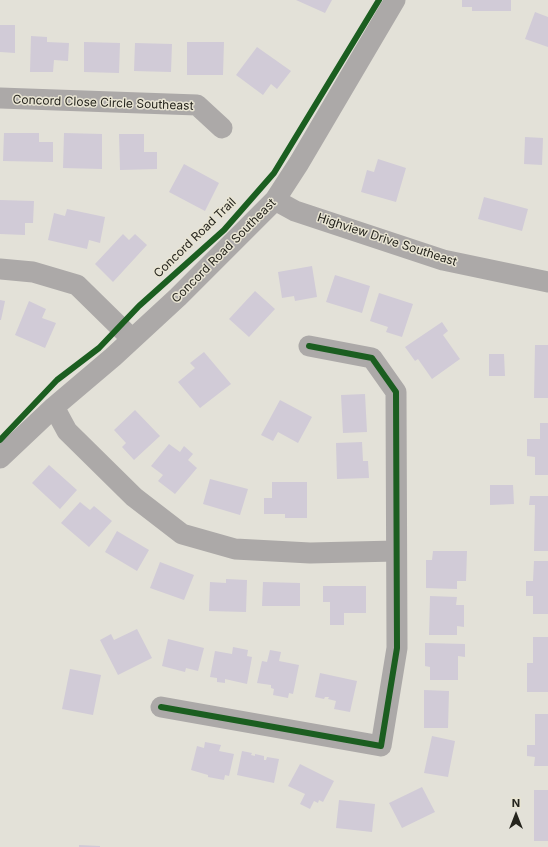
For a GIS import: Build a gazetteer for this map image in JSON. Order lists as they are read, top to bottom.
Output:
{
  "streets": {
    "street": ["Concord Close Circle Southeast", "Highview Drive Southeast", "Concord Road Southeast"],
    "cycle path": ["Concord Road Trail"]
  },
  "crossings": [
    ["Highview Drive Southeast", "Concord Road Southeast"]
  ],
  "north": "top"
}
